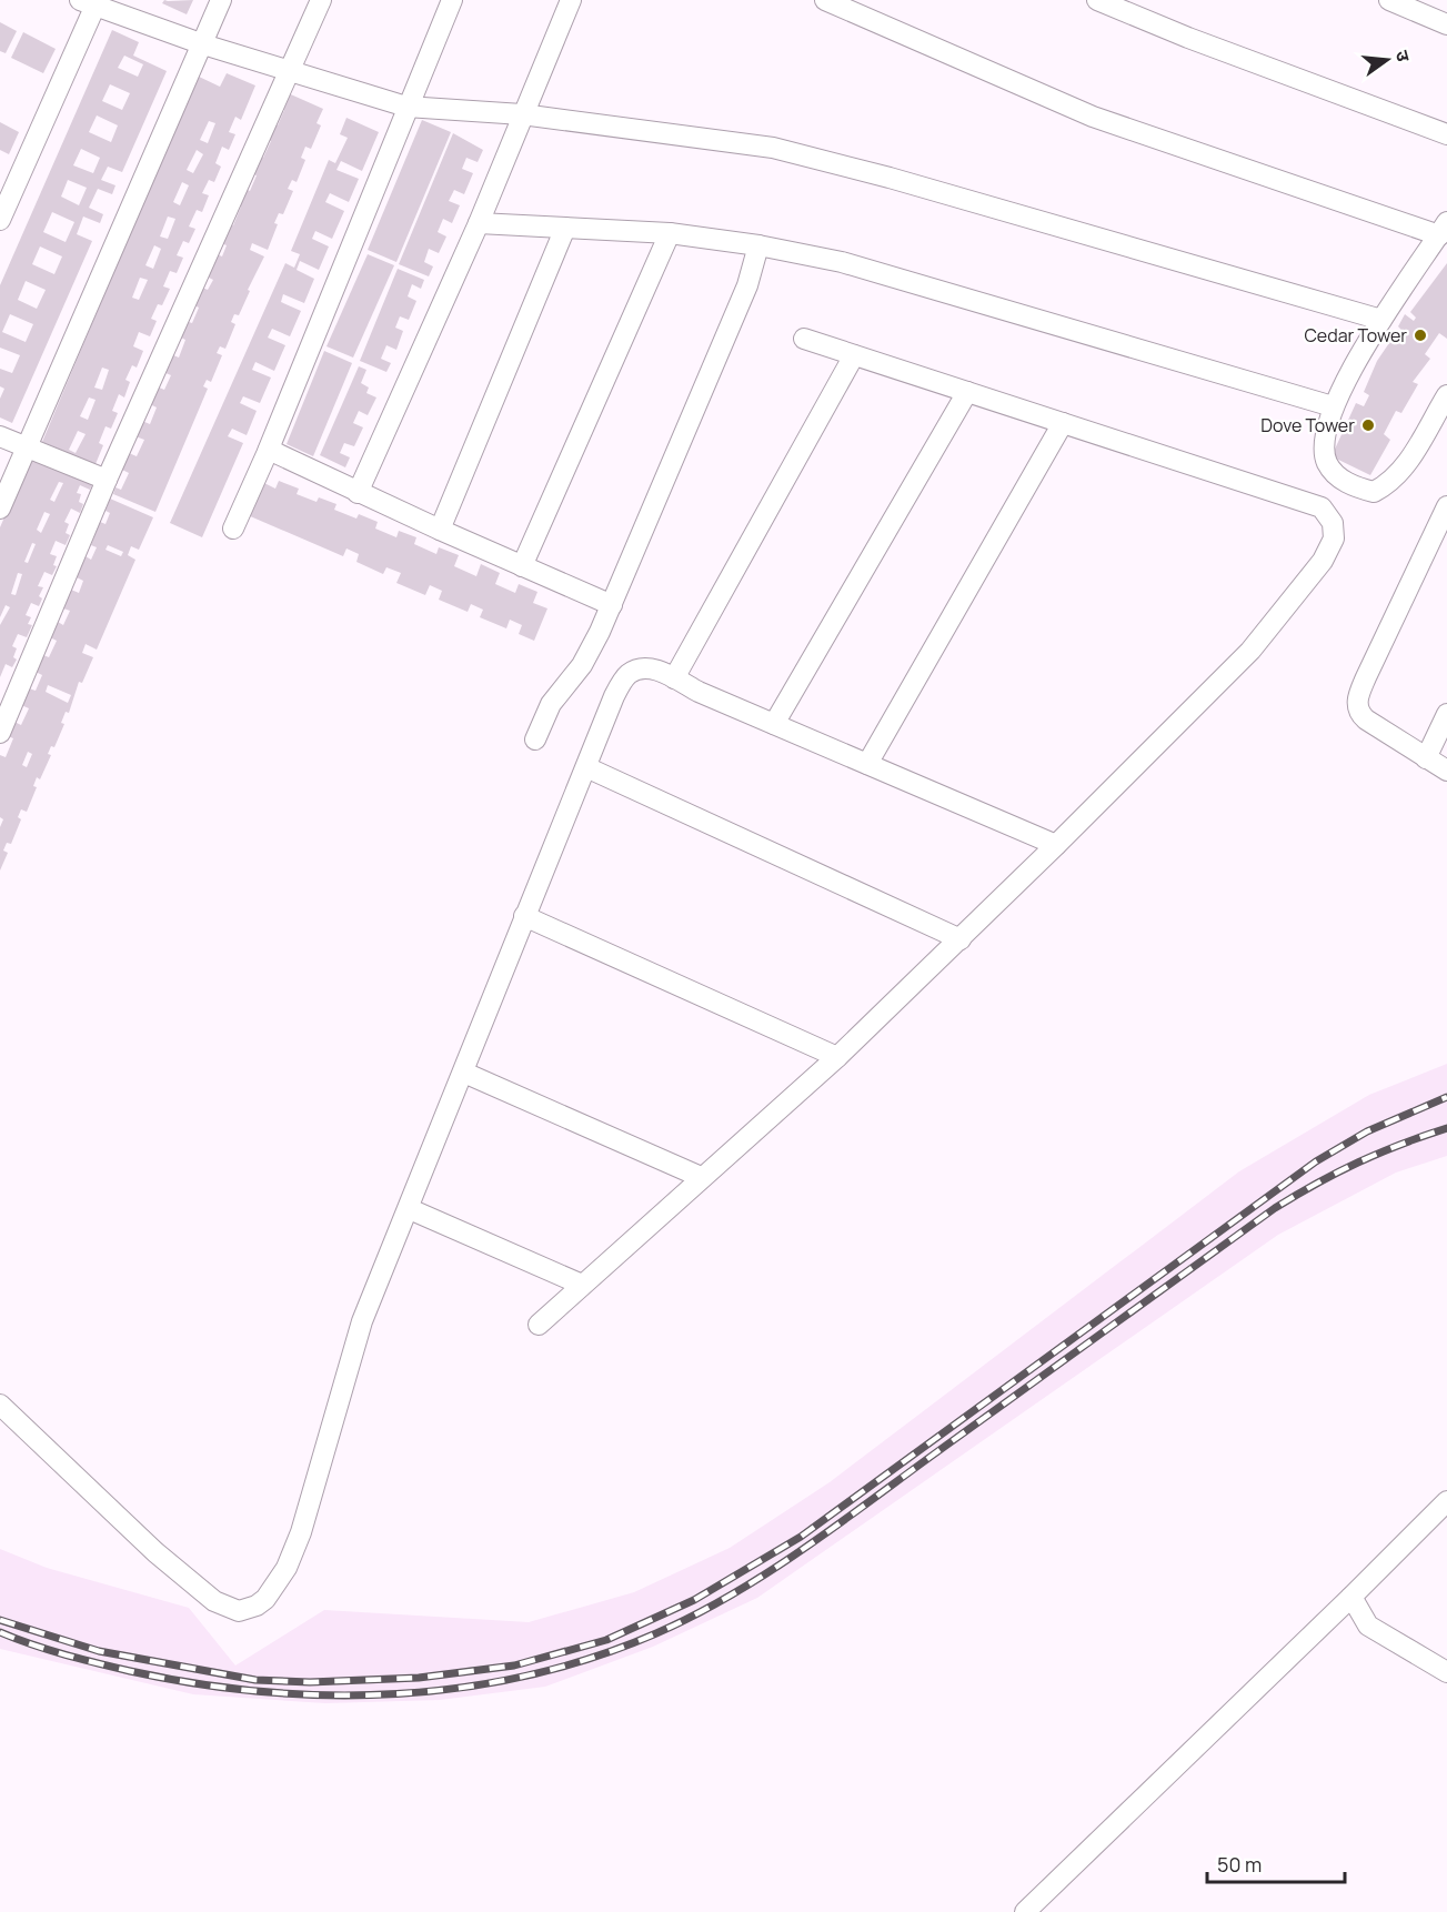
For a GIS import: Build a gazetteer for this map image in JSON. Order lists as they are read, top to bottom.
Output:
{
  "places": ["Cedar Tower", "Dove Tower"],
  "scale_bar": "50 m",
  "north": "right"
}
